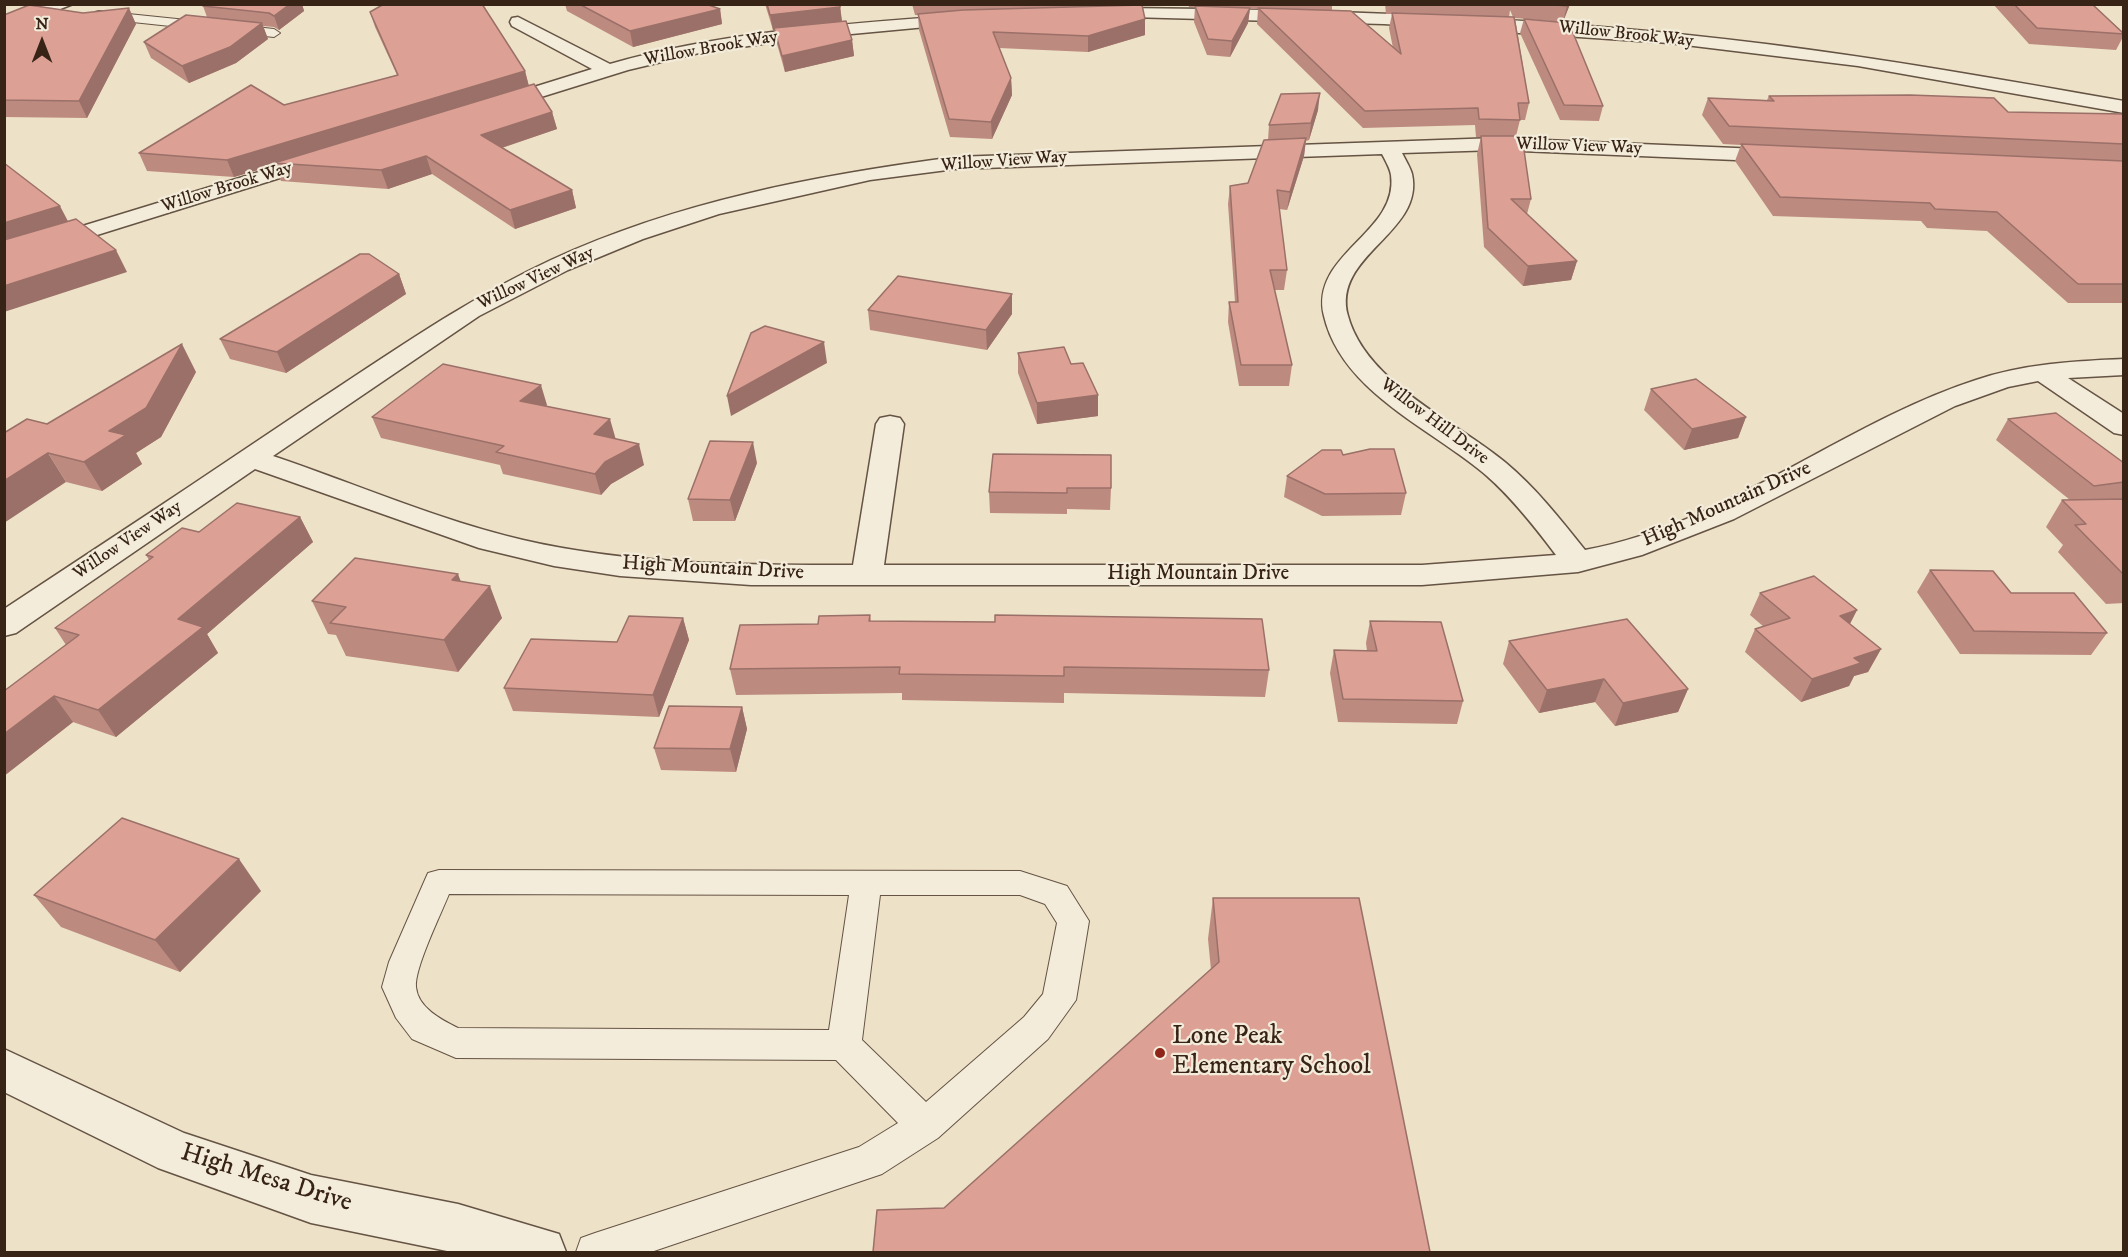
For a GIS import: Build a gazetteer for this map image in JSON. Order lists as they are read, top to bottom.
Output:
{
  "streets": {
    "street": [
      "Willow Brook Way",
      "Willow View Way",
      "Willow Hill Drive",
      "High Mountain Drive",
      "High Mesa Drive"
    ]
  },
  "crossings": [
    ["Willow View Way", "Willow Hill Drive"],
    ["Willow View Way", "High Mountain Drive"],
    ["Willow Hill Drive", "High Mountain Drive"]
  ],
  "places": ["Lone Peak Elementary School"],
  "north": "top"
}
